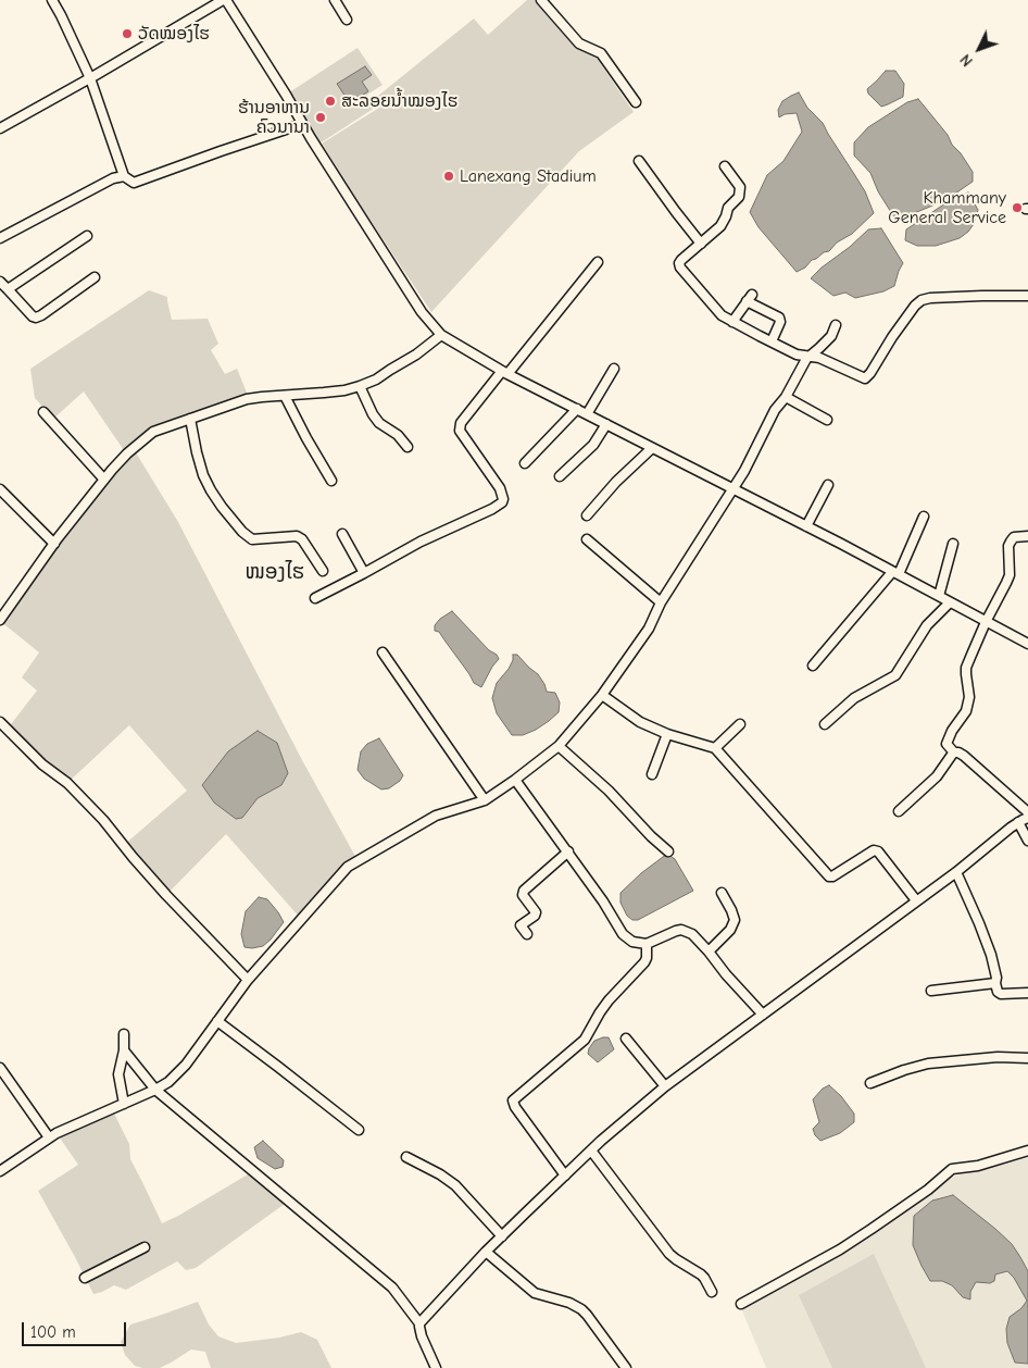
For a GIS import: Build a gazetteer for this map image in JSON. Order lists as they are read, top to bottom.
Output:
{
  "districts": ["ໜອງໄຮ"],
  "places": [
    "ວັດໝອງໄຮ",
    "ສະລອຍນ້ຳໝອງໄຮ",
    "ຮ້ານອາຫານ ຄົວນານາ",
    "Lanexang Stadium",
    "Khammany General Service"
  ],
  "scale_bar": "100 m",
  "north": "bottom left"
}
